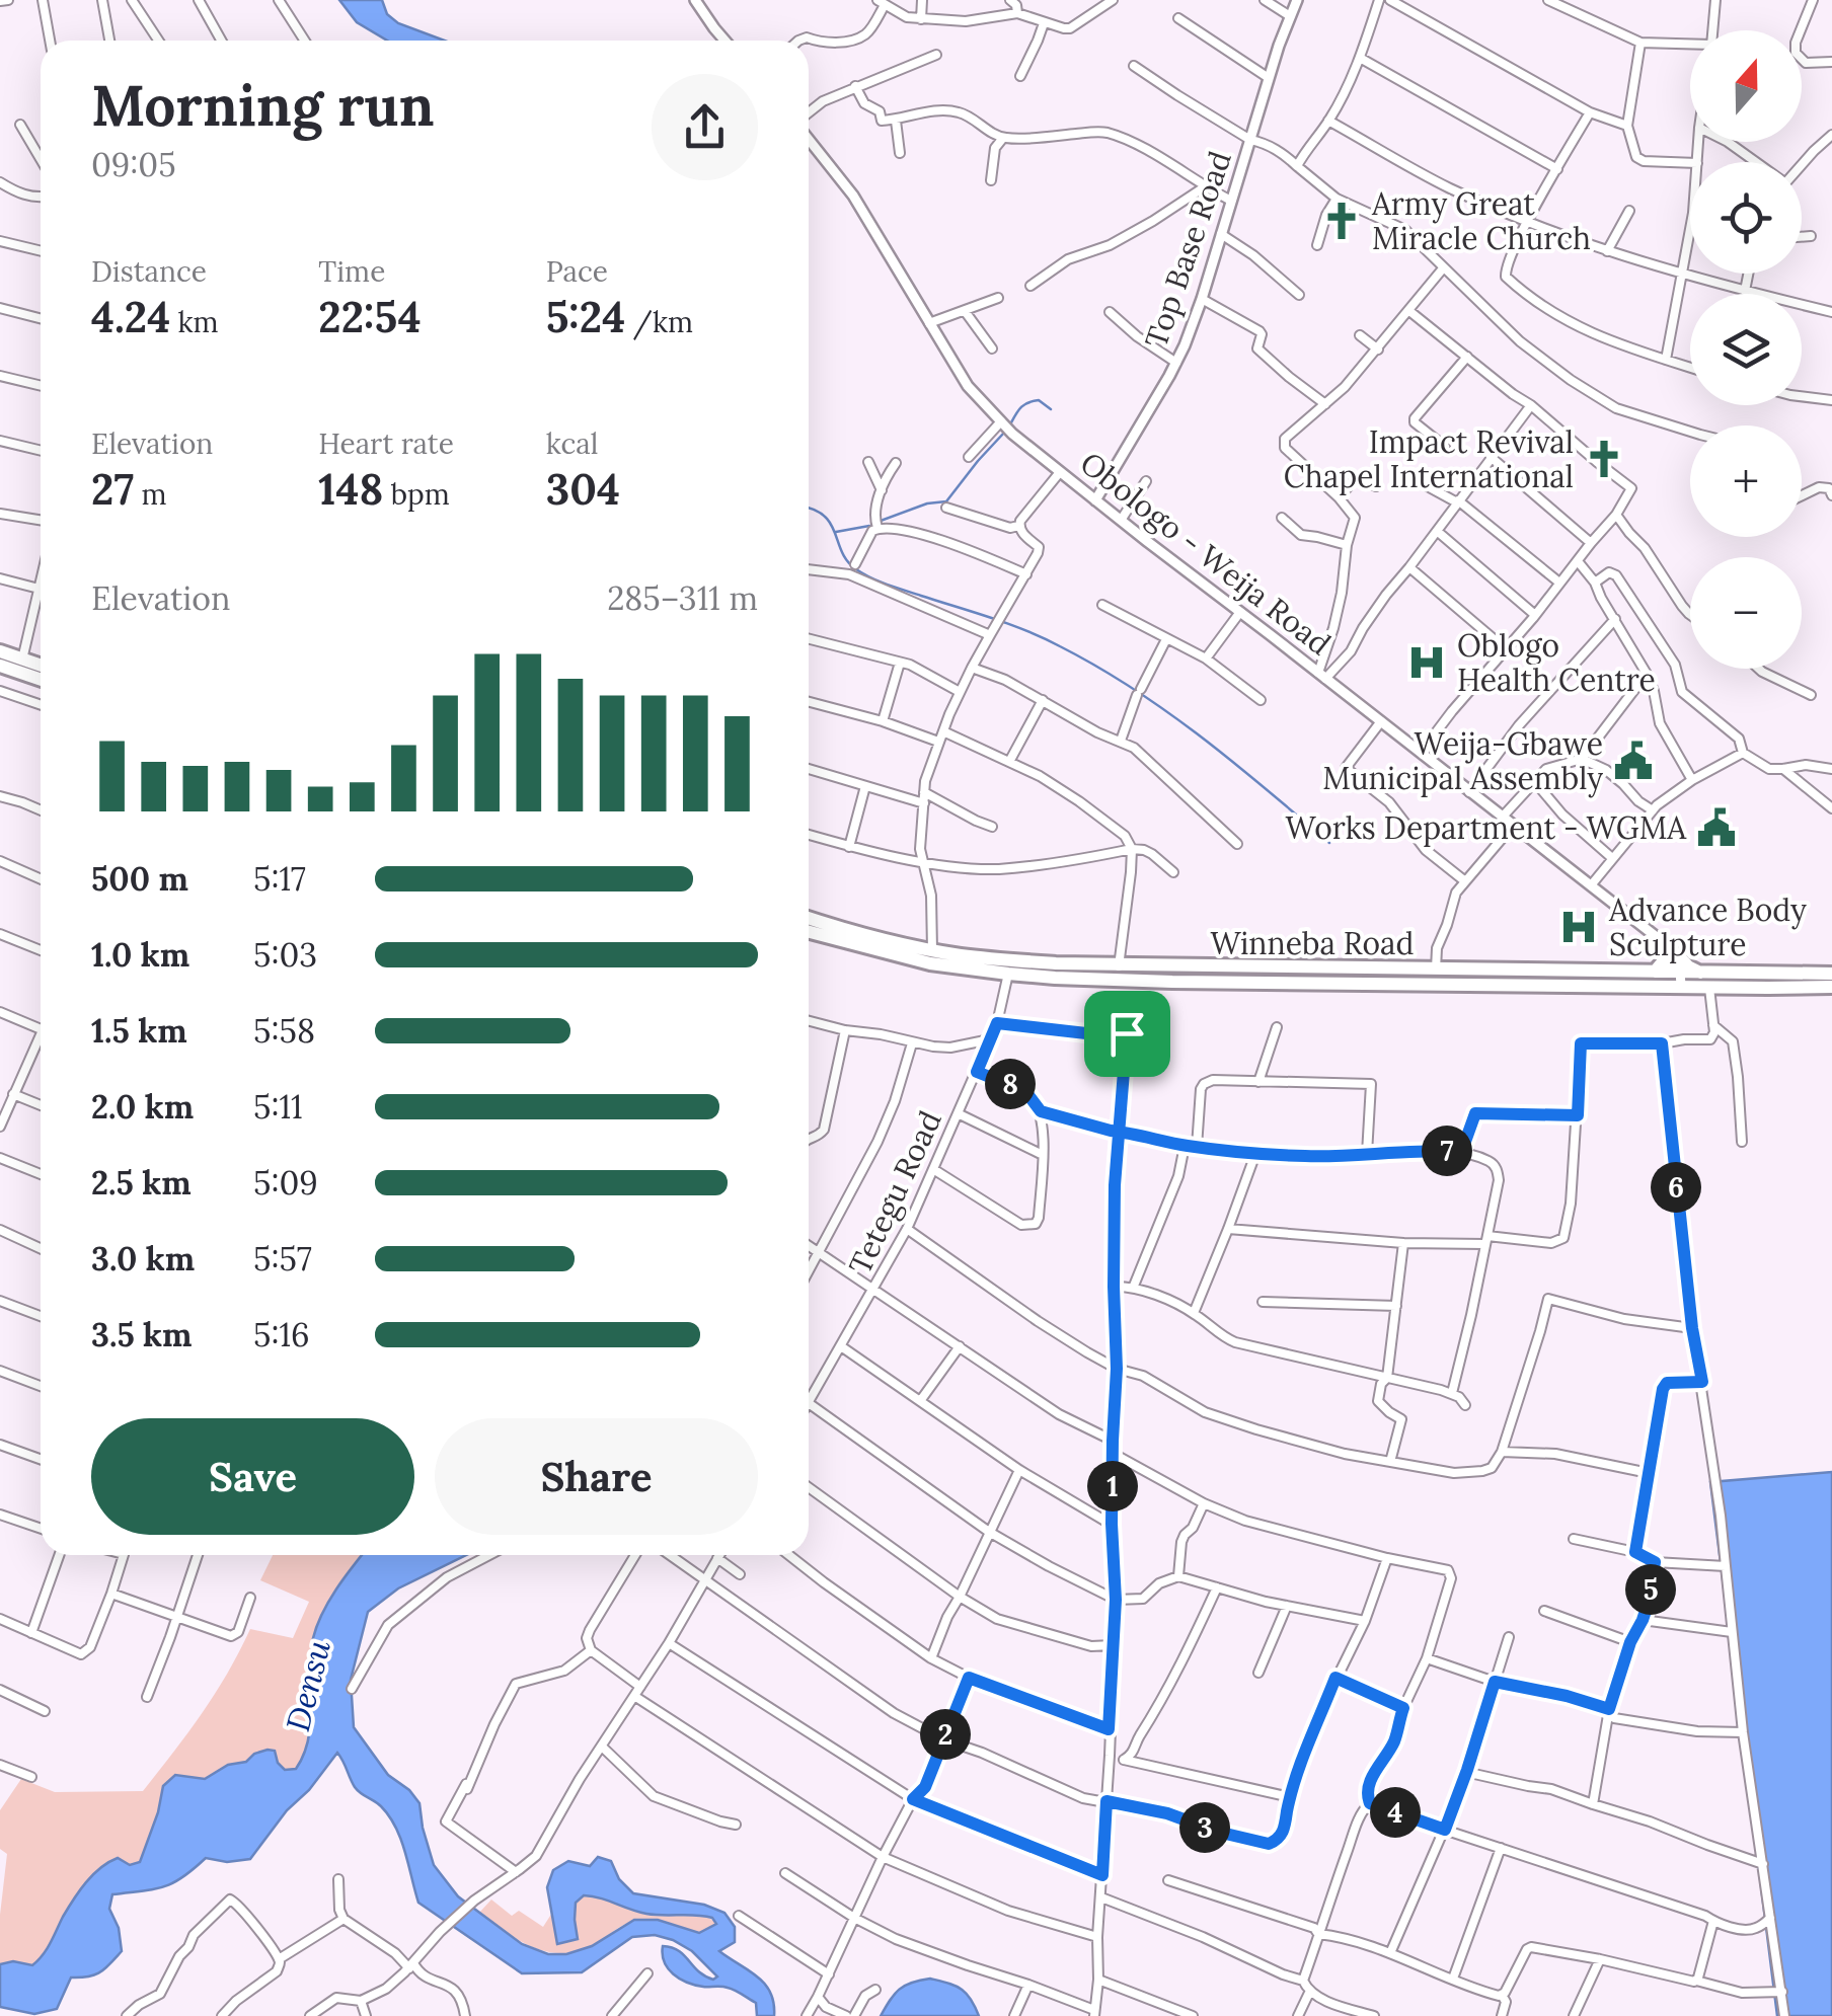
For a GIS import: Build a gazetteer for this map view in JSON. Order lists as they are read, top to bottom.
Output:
{
  "streets": {
    "highway": ["Winneba Road"],
    "street": ["Top Base Road", "Obologo - Weija Road", "Tetegu Road"]
  },
  "crossings": [
    ["Top Base Road", "Obologo - Weija Road"],
    ["Winneba Road", "Tetegu Road"]
  ],
  "water": ["Densu"],
  "places": {
    "church": ["Army Great Miracle Church", "Impact Revival Chapel International"],
    "hospital": ["Oblogo Health Centre", "Advance Body Sculpture"],
    "public building": ["Weija-Gbawe Municipal Assembly", "Works Department - WGMA"]
  },
  "north": "top",
  "page": {
    "map_buttons": ["+", "−"],
    "heading": ["Morning run", "09:05"],
    "stats": [
      ["Distance", "4.24 km"],
      ["Time", "22:54"],
      ["Pace", "5:24 /km"],
      ["Elevation", "27 m"],
      ["Heart rate", "148 bpm"],
      ["kcal", "304"]
    ],
    "chart": ["Elevation", "285–311 m"],
    "list": [
      {
        "name": "500 m",
        "note": "5:17"
      },
      {
        "name": "1.0 km",
        "note": "5:03"
      },
      {
        "name": "1.5 km",
        "note": "5:58"
      },
      {
        "name": "2.0 km",
        "note": "5:11"
      },
      {
        "name": "2.5 km",
        "note": "5:09"
      },
      {
        "name": "3.0 km",
        "note": "5:57"
      },
      {
        "name": "3.5 km",
        "note": "5:16"
      }
    ],
    "pins": [
      "8",
      "7",
      "6",
      "1",
      "5",
      "2",
      "4",
      "3"
    ],
    "buttons": ["Save", "Share"]
  }
}
